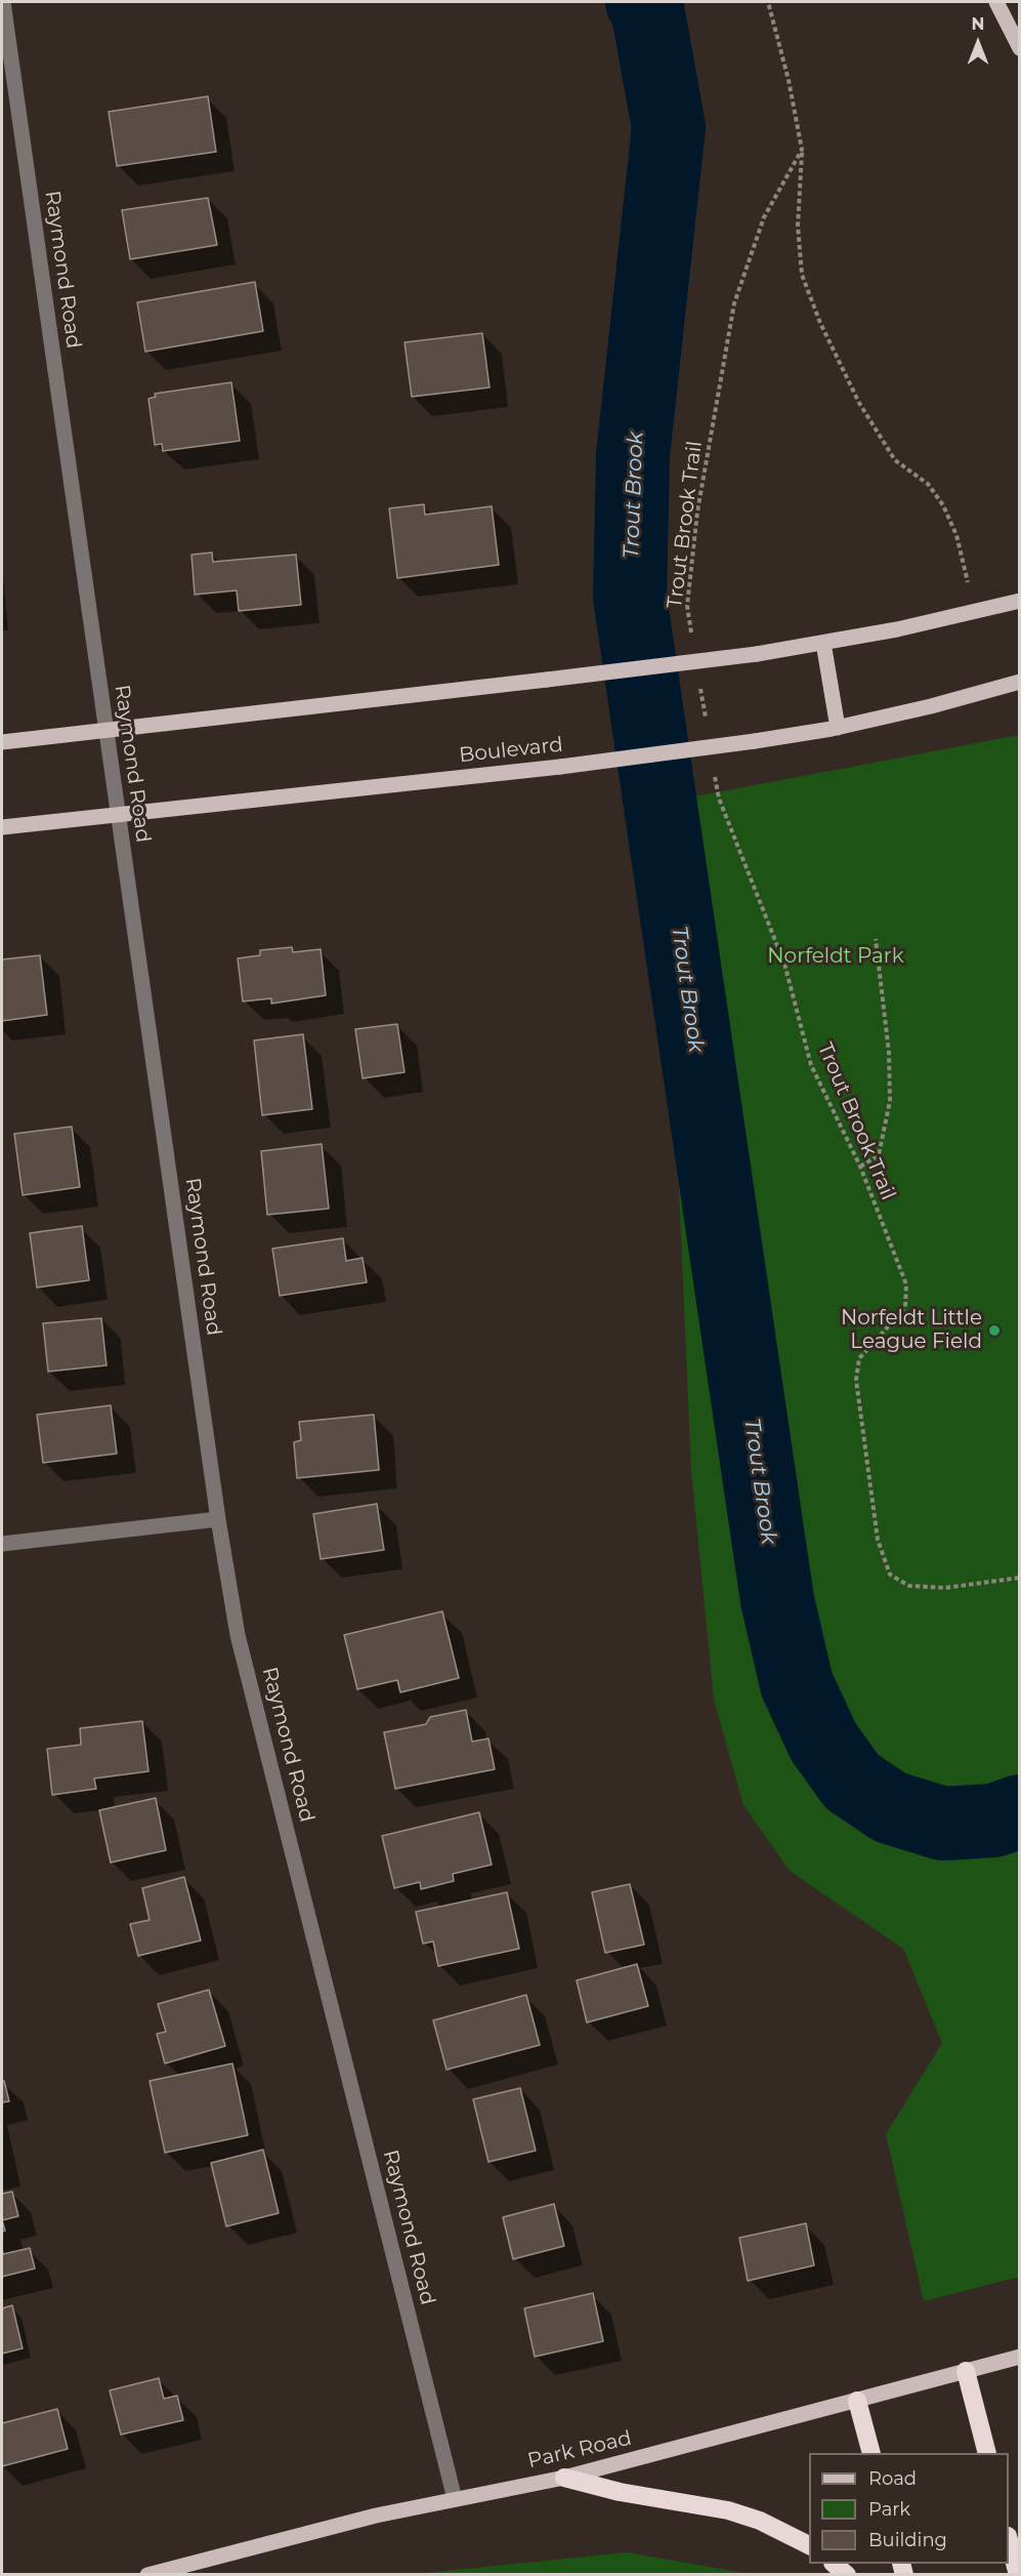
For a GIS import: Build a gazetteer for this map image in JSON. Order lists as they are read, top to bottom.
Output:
{
  "streets": {
    "main road": ["Boulevard", "Park Road"],
    "street": ["Raymond Road"],
    "path": ["Trout Brook Trail"]
  },
  "crossings": [
    ["Raymond Road", "Boulevard"],
    ["Raymond Road", "Park Road"]
  ],
  "water": ["Trout Brook"],
  "parks": ["Norfeldt Park"],
  "places": ["Norfeldt Little League Field"],
  "legend": ["Road", "Park", "Building"],
  "north": "top"
}
